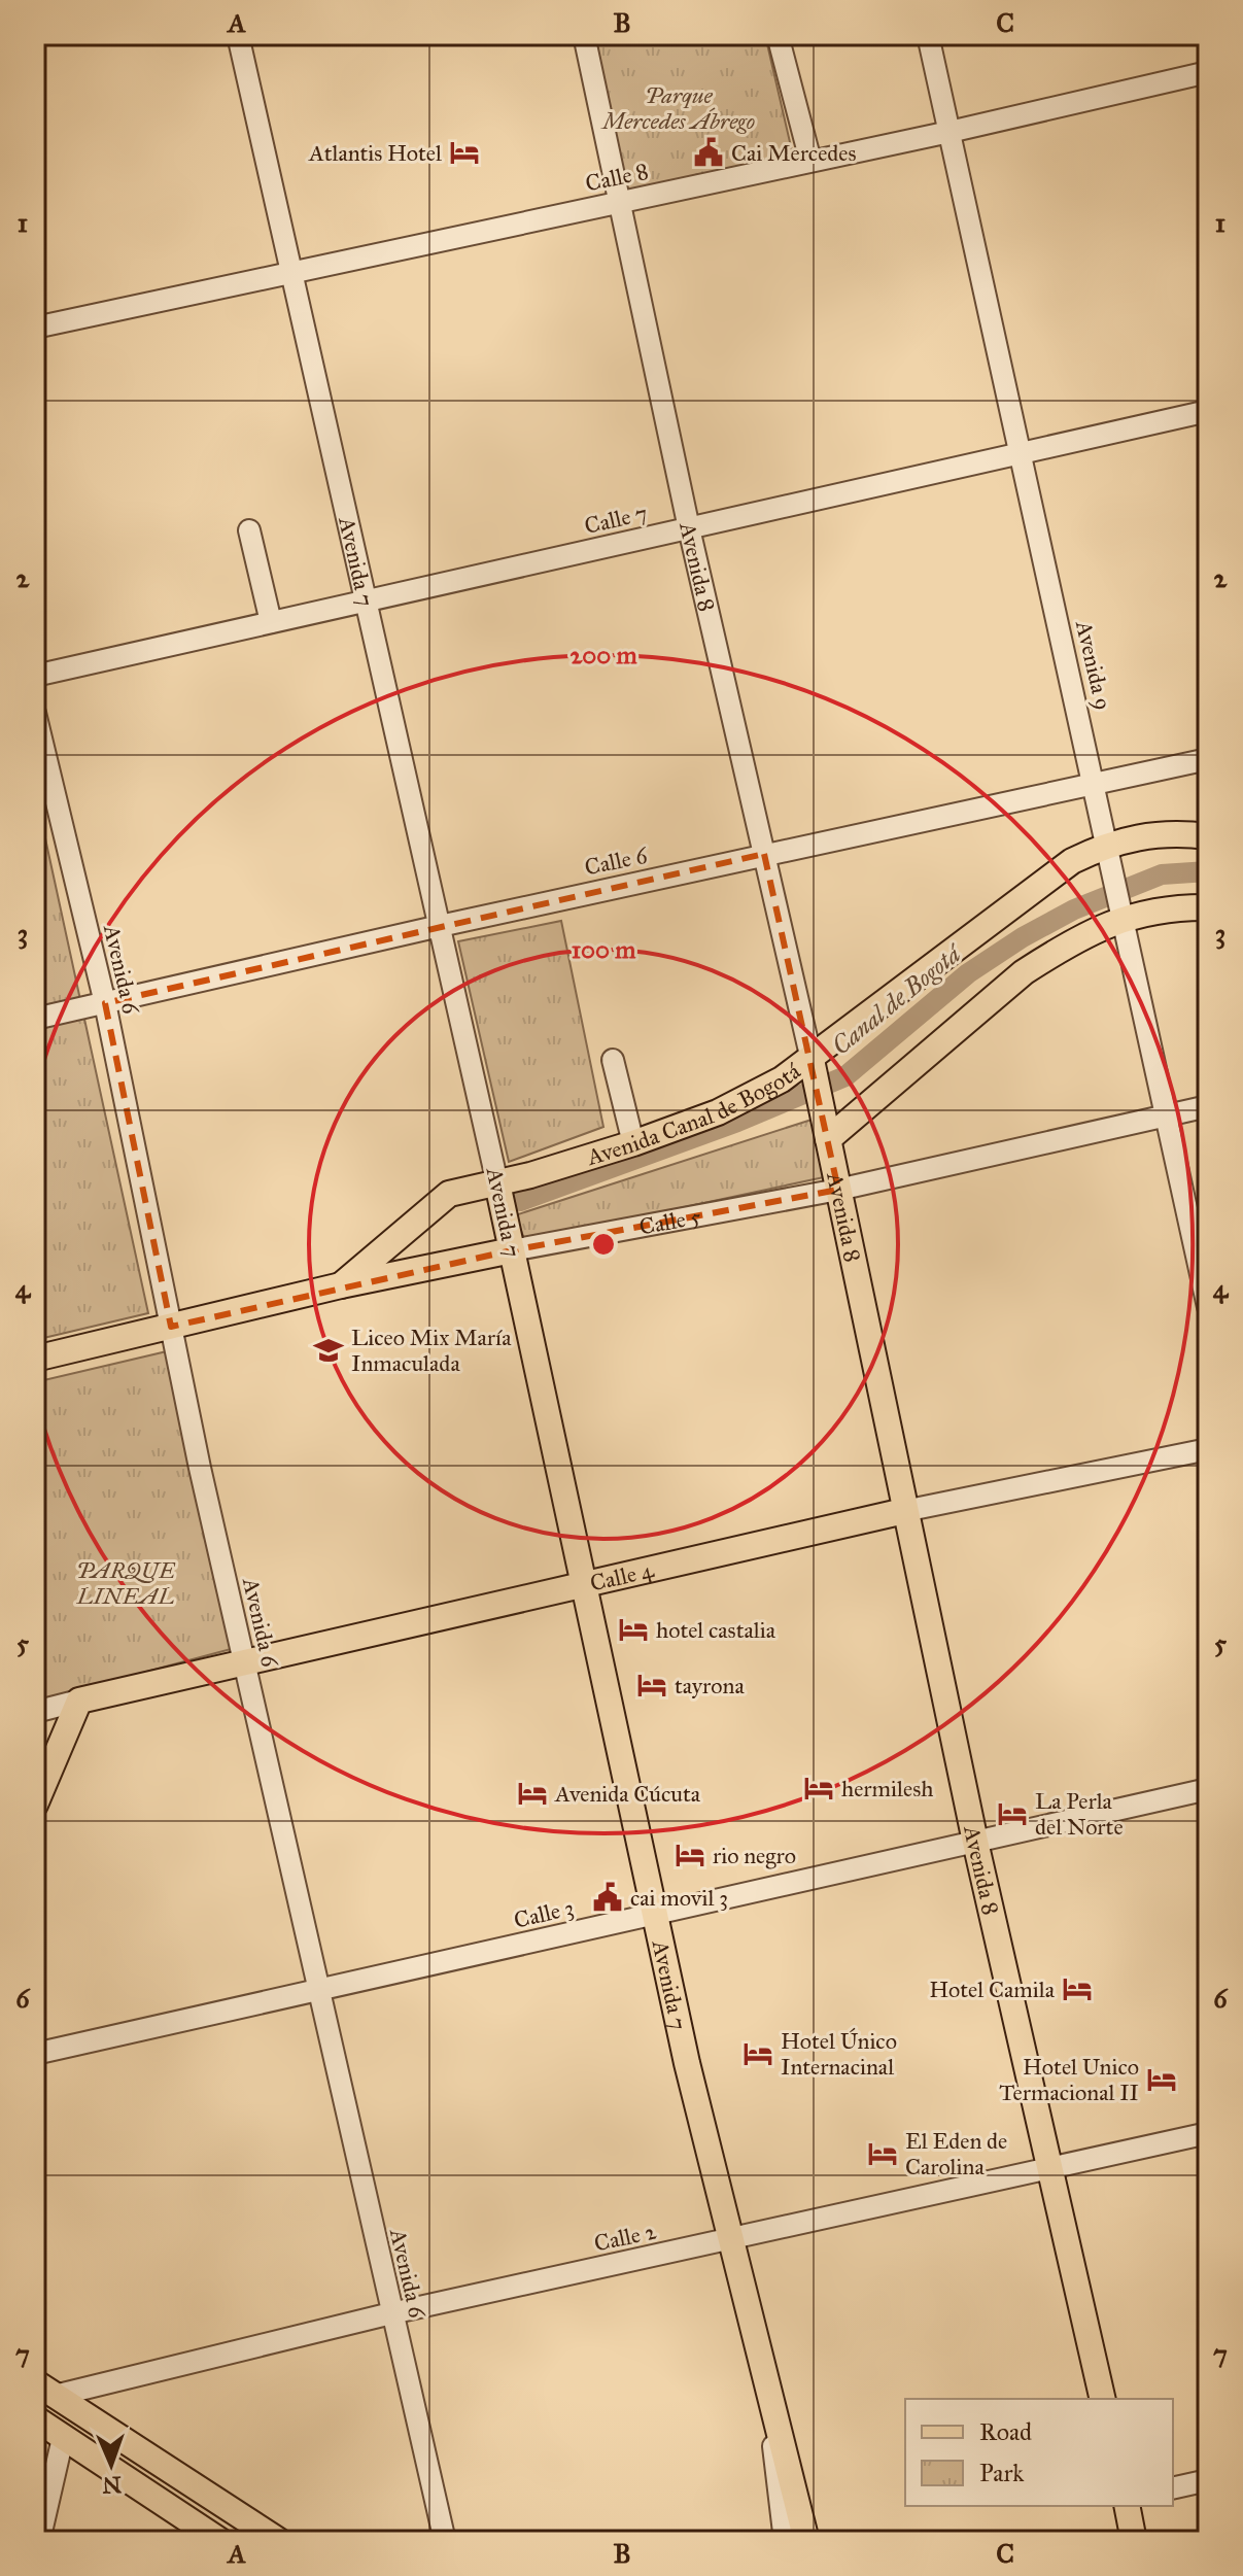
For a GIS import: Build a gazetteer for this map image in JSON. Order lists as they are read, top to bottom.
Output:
{
  "streets": {
    "main road": [
      "Avenida 7",
      "Avenida 8",
      "Avenida Canal de Bogotá",
      "Calle 5",
      "Calle 4"
    ],
    "street": [
      "Calle 8",
      "Calle 7",
      "Avenida 9",
      "Calle 6",
      "Avenida 6",
      "Calle 3",
      "Calle 2"
    ]
  },
  "crossings": [
    ["Calle 8", "Avenida 7"],
    ["Calle 8", "Avenida 8"],
    ["Calle 8", "Avenida 9"],
    ["Calle 7", "Avenida 7"],
    ["Calle 7", "Avenida 8"],
    ["Calle 7", "Avenida 9"],
    ["Avenida 7", "Calle 6"],
    ["Avenida 7", "Avenida Canal de Bogotá"],
    ["Avenida 7", "Calle 5"],
    ["Avenida 7", "Calle 4"],
    ["Avenida 7", "Calle 3"],
    ["Avenida 7", "Calle 2"],
    ["Avenida 8", "Calle 6"],
    ["Avenida 8", "Avenida Canal de Bogotá"],
    ["Avenida 8", "Calle 5"],
    ["Avenida 8", "Calle 4"],
    ["Avenida 8", "Calle 3"],
    ["Avenida 8", "Calle 2"],
    ["Avenida 9", "Calle 6"],
    ["Avenida 9", "Avenida Canal de Bogotá"],
    ["Avenida 9", "Calle 5"],
    ["Calle 6", "Avenida 6"],
    ["Avenida 6", "Calle 5"],
    ["Avenida 6", "Calle 4"],
    ["Avenida 6", "Calle 3"],
    ["Avenida 6", "Calle 2"],
    ["Avenida Canal de Bogotá", "Calle 5"]
  ],
  "water": ["Canal de Bogotá"],
  "parks": ["Parque Mercedes Ábrego", "PARQUE LINEAL"],
  "places": {
    "hotel": [
      "Atlantis Hotel",
      "hotel castalia",
      "tayrona",
      "hermilesh",
      "Avenida Cúcuta",
      "La Perla del Norte",
      "rio negro",
      "Hotel Camila",
      "Hotel Único Internacinal",
      "Hotel Unico Termacional II",
      "El Eden de Carolina"
    ],
    "public building": ["Cai Mercedes", "cai movil 3"],
    "school or university": ["Liceo Mix María Inmaculada"]
  },
  "legend": ["Road", "Park"],
  "north": "bottom",
  "grid": {
    "columns": ["A", "B", "C"],
    "rows": [
      "1",
      "2",
      "3",
      "4",
      "5",
      "6",
      "7"
    ]
  },
  "rings": ["200 m", "100 m"]
}
